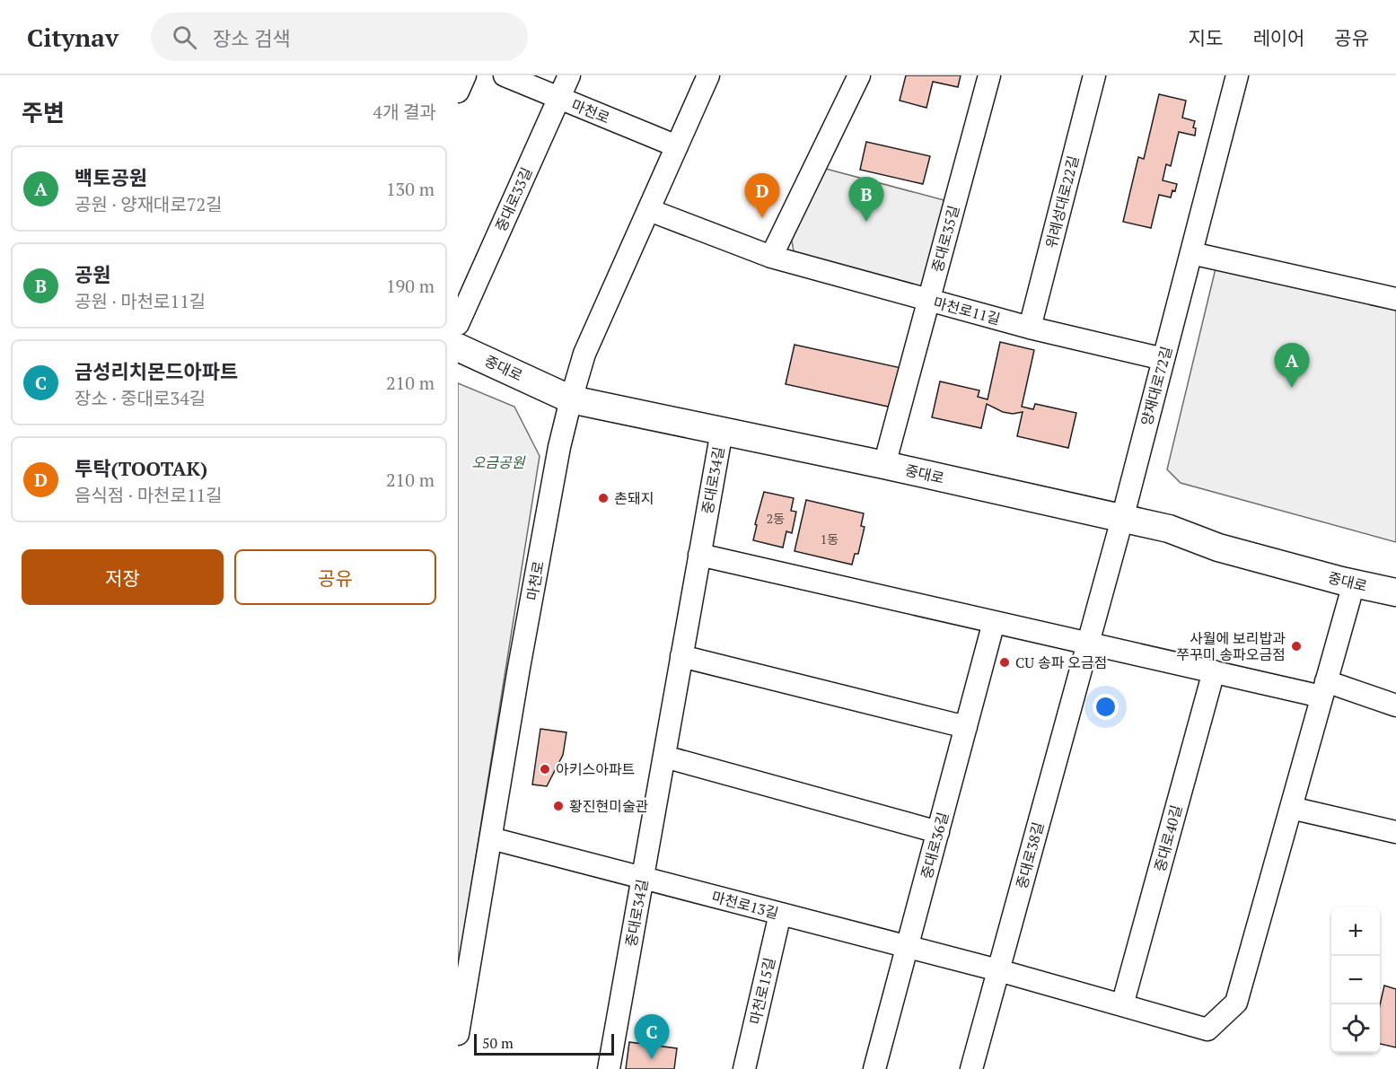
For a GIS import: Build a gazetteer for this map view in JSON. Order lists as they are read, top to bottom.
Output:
{
  "streets": {
    "main road": ["중대로"],
    "street": [
      "마천로",
      "중대로33길",
      "위례성대로22길",
      "중대로35길",
      "마천로11길",
      "양재대로72길",
      "중대로34길",
      "중대로40길",
      "중대로36길",
      "중대로38길",
      "마천로13길",
      "마천로15길"
    ]
  },
  "crossings": [
    ["마천로", "중대로33길"],
    ["마천로", "마천로11길"],
    ["마천로", "중대로"],
    ["마천로", "마천로13길"],
    ["위례성대로22길", "마천로11길"],
    ["중대로35길", "마천로11길"],
    ["중대로35길", "중대로"],
    ["마천로11길", "양재대로72길"],
    ["중대로", "양재대로72길"],
    ["중대로", "중대로34길"],
    ["중대로", "중대로38길"],
    ["양재대로72길", "중대로38길"],
    ["중대로34길", "마천로13길"],
    ["중대로36길", "마천로13길"],
    ["중대로38길", "마천로13길"],
    ["마천로13길", "마천로15길"]
  ],
  "parks": ["오금공원"],
  "places": [
    "촌돼지",
    "사월에 보리밥과 쭈꾸미 송파오금점",
    "CU 송파 오금점",
    "아키스아파트",
    "황진현미술관"
  ],
  "house_numbers": ["2동", "1동"],
  "scale_bar": "50 m",
  "page": {
    "header": "Citynav",
    "search": "장소 검색",
    "nav": ["지도", "레이어", "공유"],
    "heading": ["주변", "4개 결과"],
    "list": [
      {
        "mark": "A",
        "name": "백토공원",
        "note": "공원 · 양재대로72길",
        "value": "130 m"
      },
      {
        "mark": "B",
        "name": "공원",
        "note": "공원 · 마천로11길",
        "value": "190 m"
      },
      {
        "mark": "C",
        "name": "금성리치몬드아파트",
        "note": "장소 · 중대로34길",
        "value": "210 m"
      },
      {
        "mark": "D",
        "name": "투탁(TOOTAK)",
        "note": "음식점 · 마천로11길",
        "value": "210 m"
      }
    ],
    "pins": [
      "D",
      "B",
      "A",
      "C"
    ],
    "buttons": ["저장", "공유"],
    "map_buttons": ["+", "−"],
    "scale": "50 m"
  }
}
